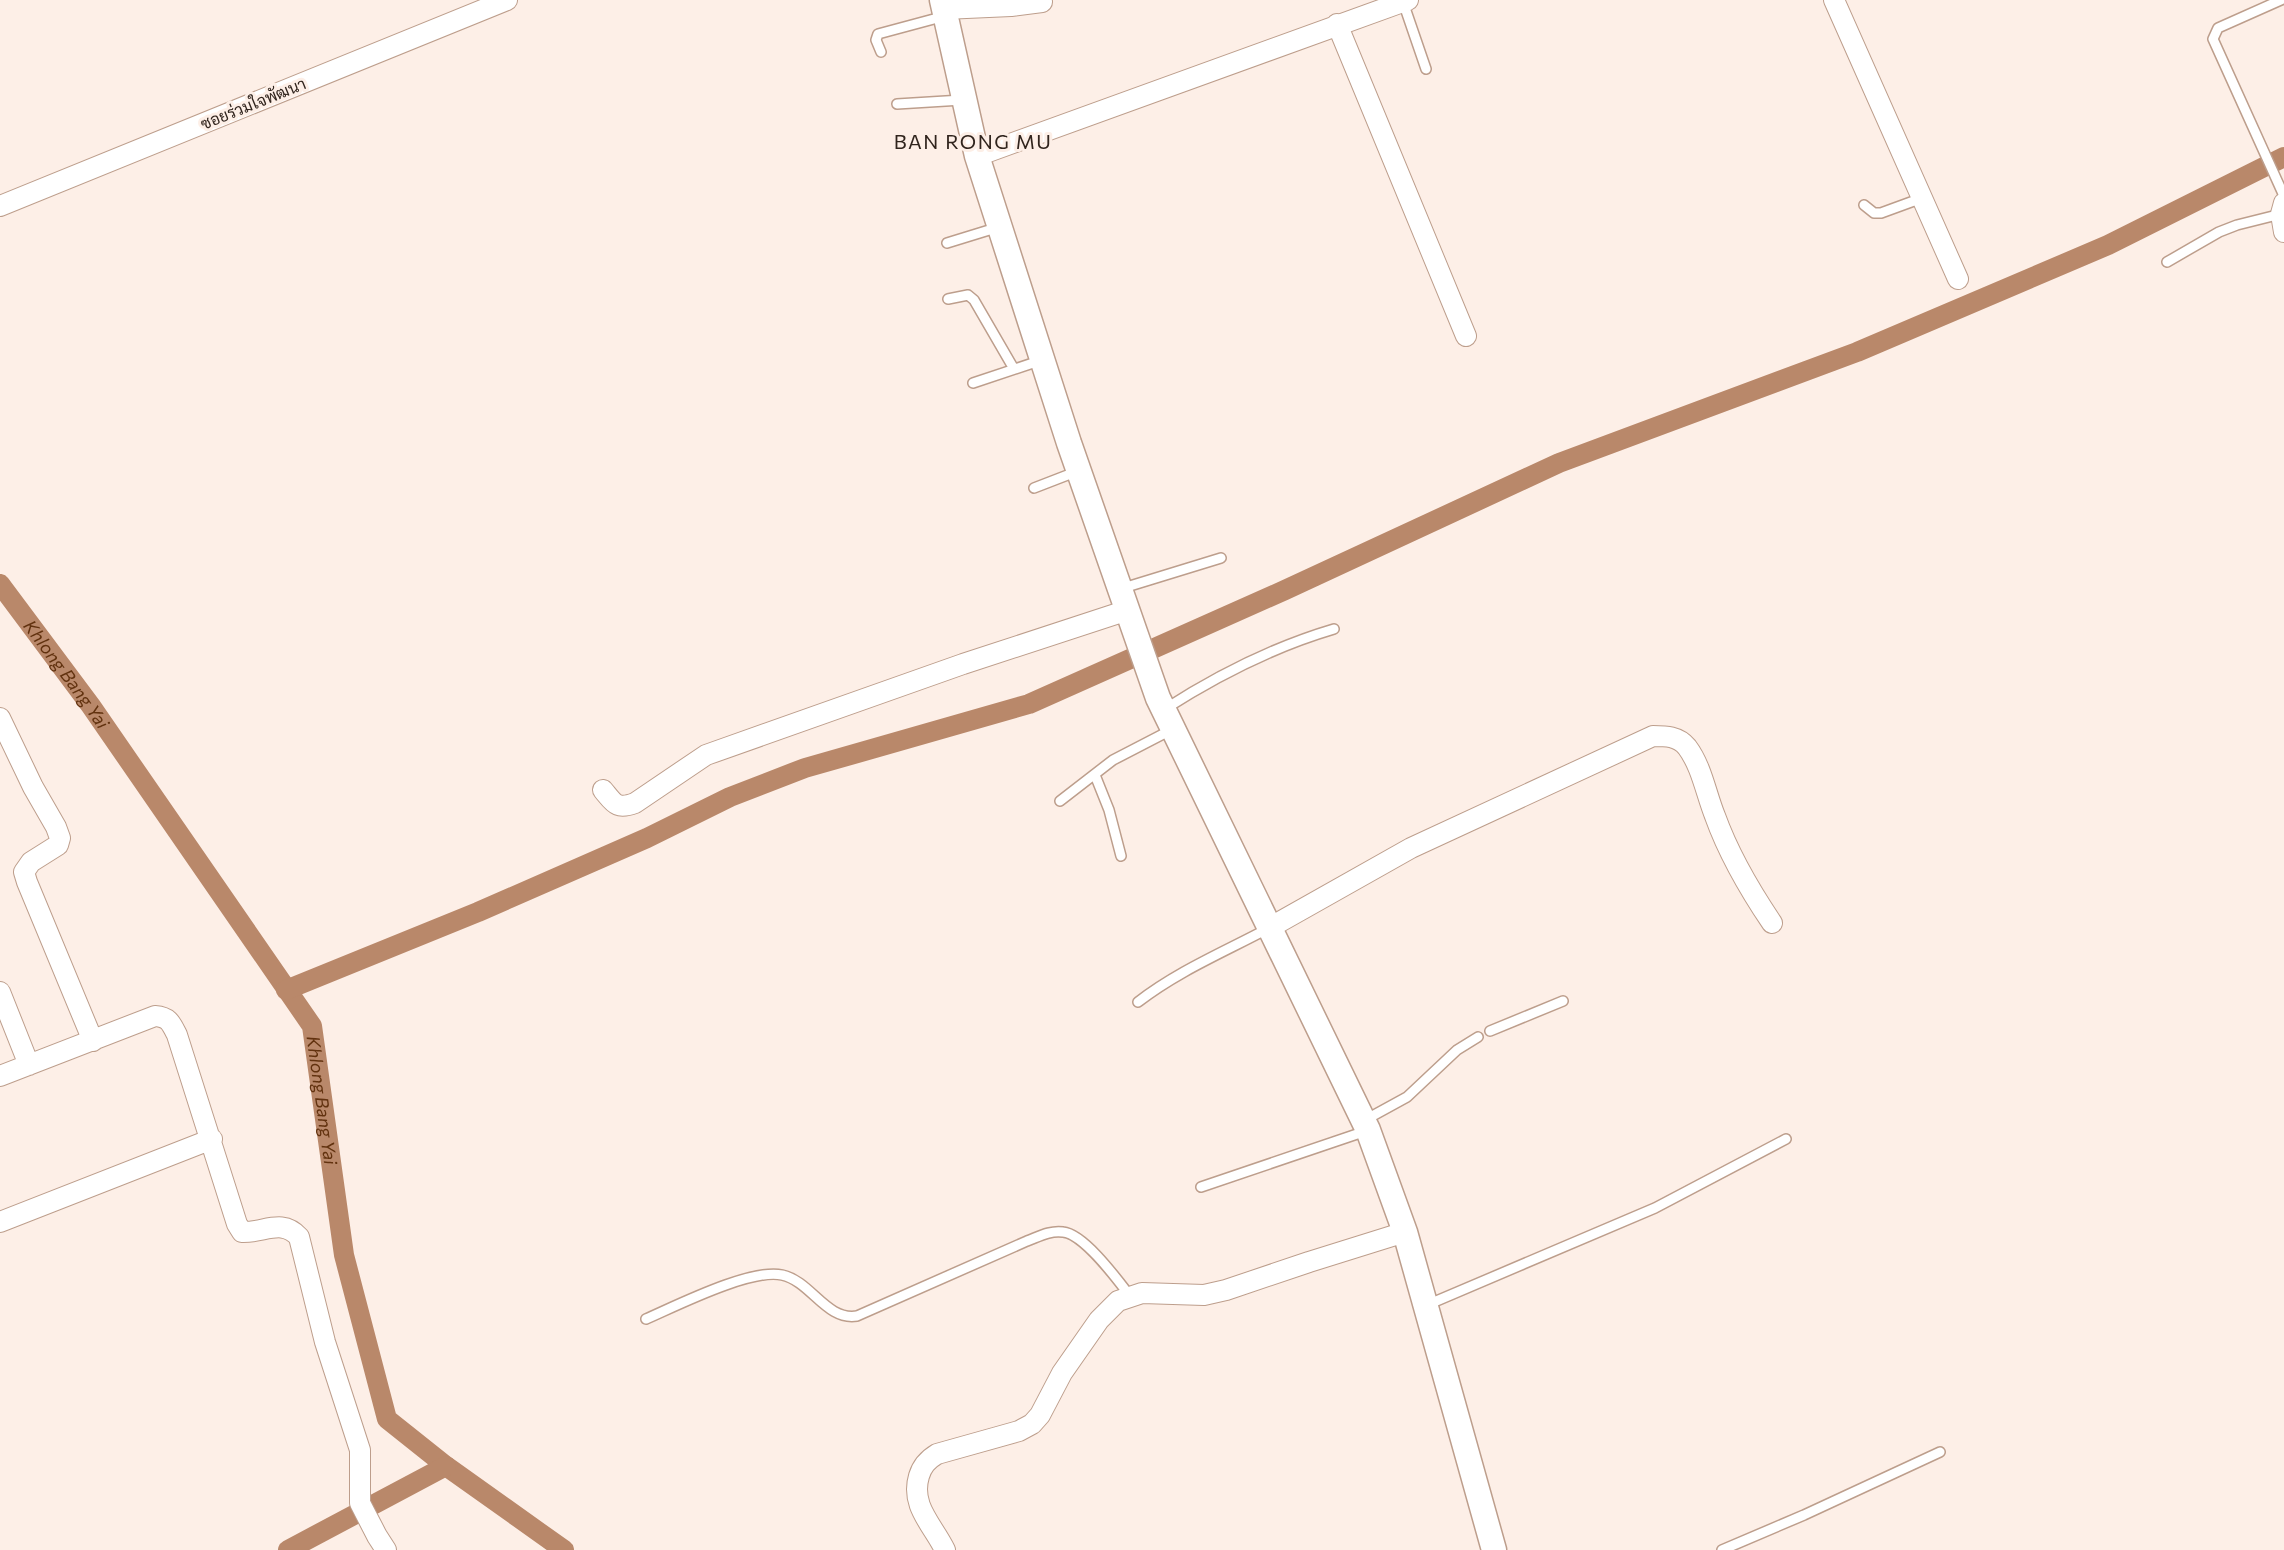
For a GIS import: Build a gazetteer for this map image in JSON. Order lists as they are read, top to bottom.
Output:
{
  "streets": {
    "street": ["ซอยร่วมใจพัฒนา"]
  },
  "districts": ["BAN RONG MU"],
  "water": ["Khlong Bang Yai"]
}
